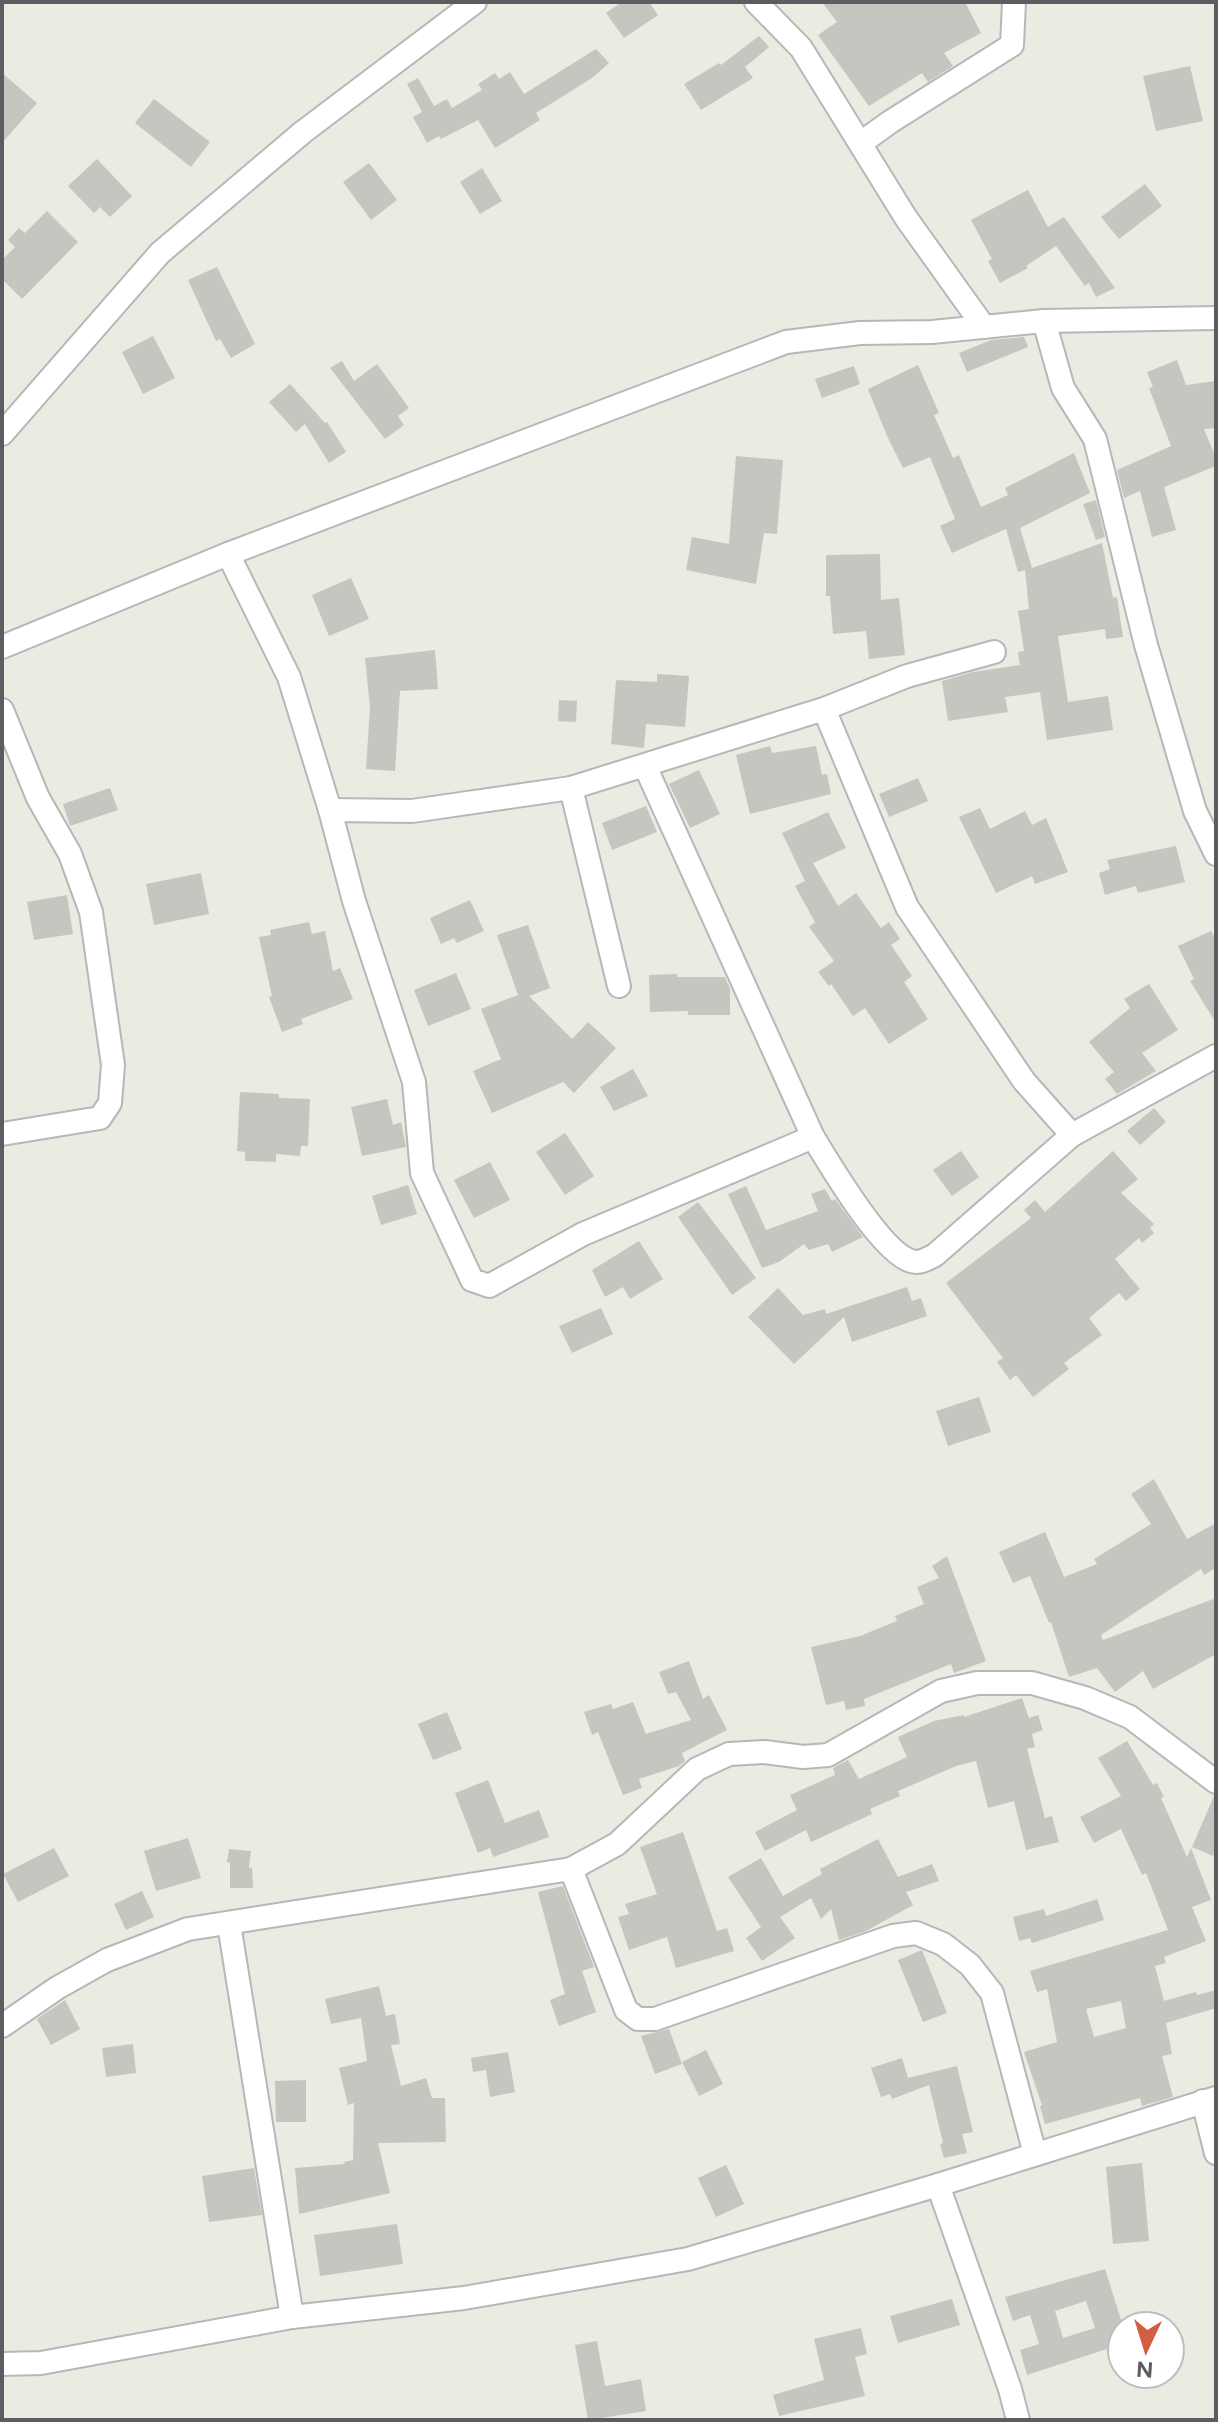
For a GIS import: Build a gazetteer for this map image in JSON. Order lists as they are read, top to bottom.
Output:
{
  "north": "bottom"
}
